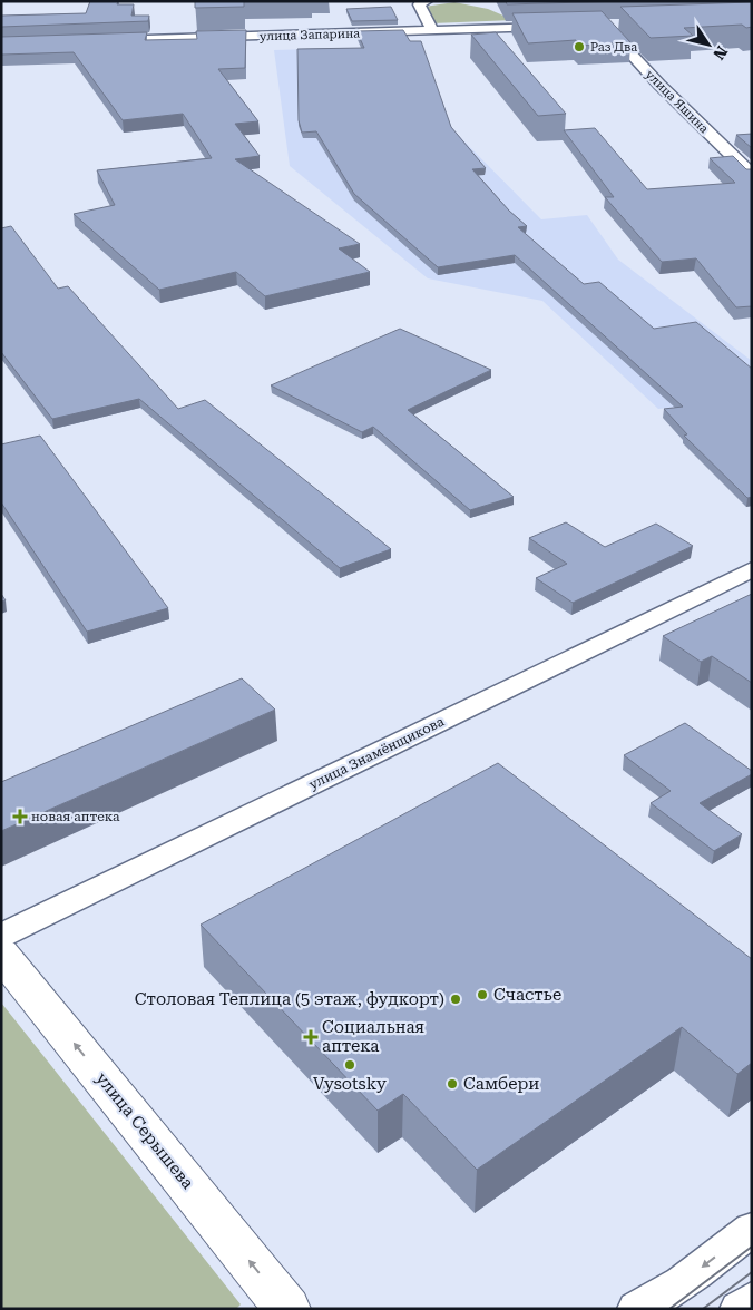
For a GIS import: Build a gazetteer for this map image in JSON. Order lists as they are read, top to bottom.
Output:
{
  "streets": {
    "main road": ["улица Серышева"],
    "street": ["улица Запарина", "улица Яшина", "улица Знамёнщикова"]
  },
  "one_way": ["улица Серышева"],
  "places": {
    "other": [
      "Раз Два",
      "Счастье",
      "Столовая Теплица (5 этаж, фудкорт)",
      "Vysotsky",
      "Самбери"
    ],
    "health": ["новая аптека", "Социальная аптека"]
  },
  "north": "bottom right"
}
